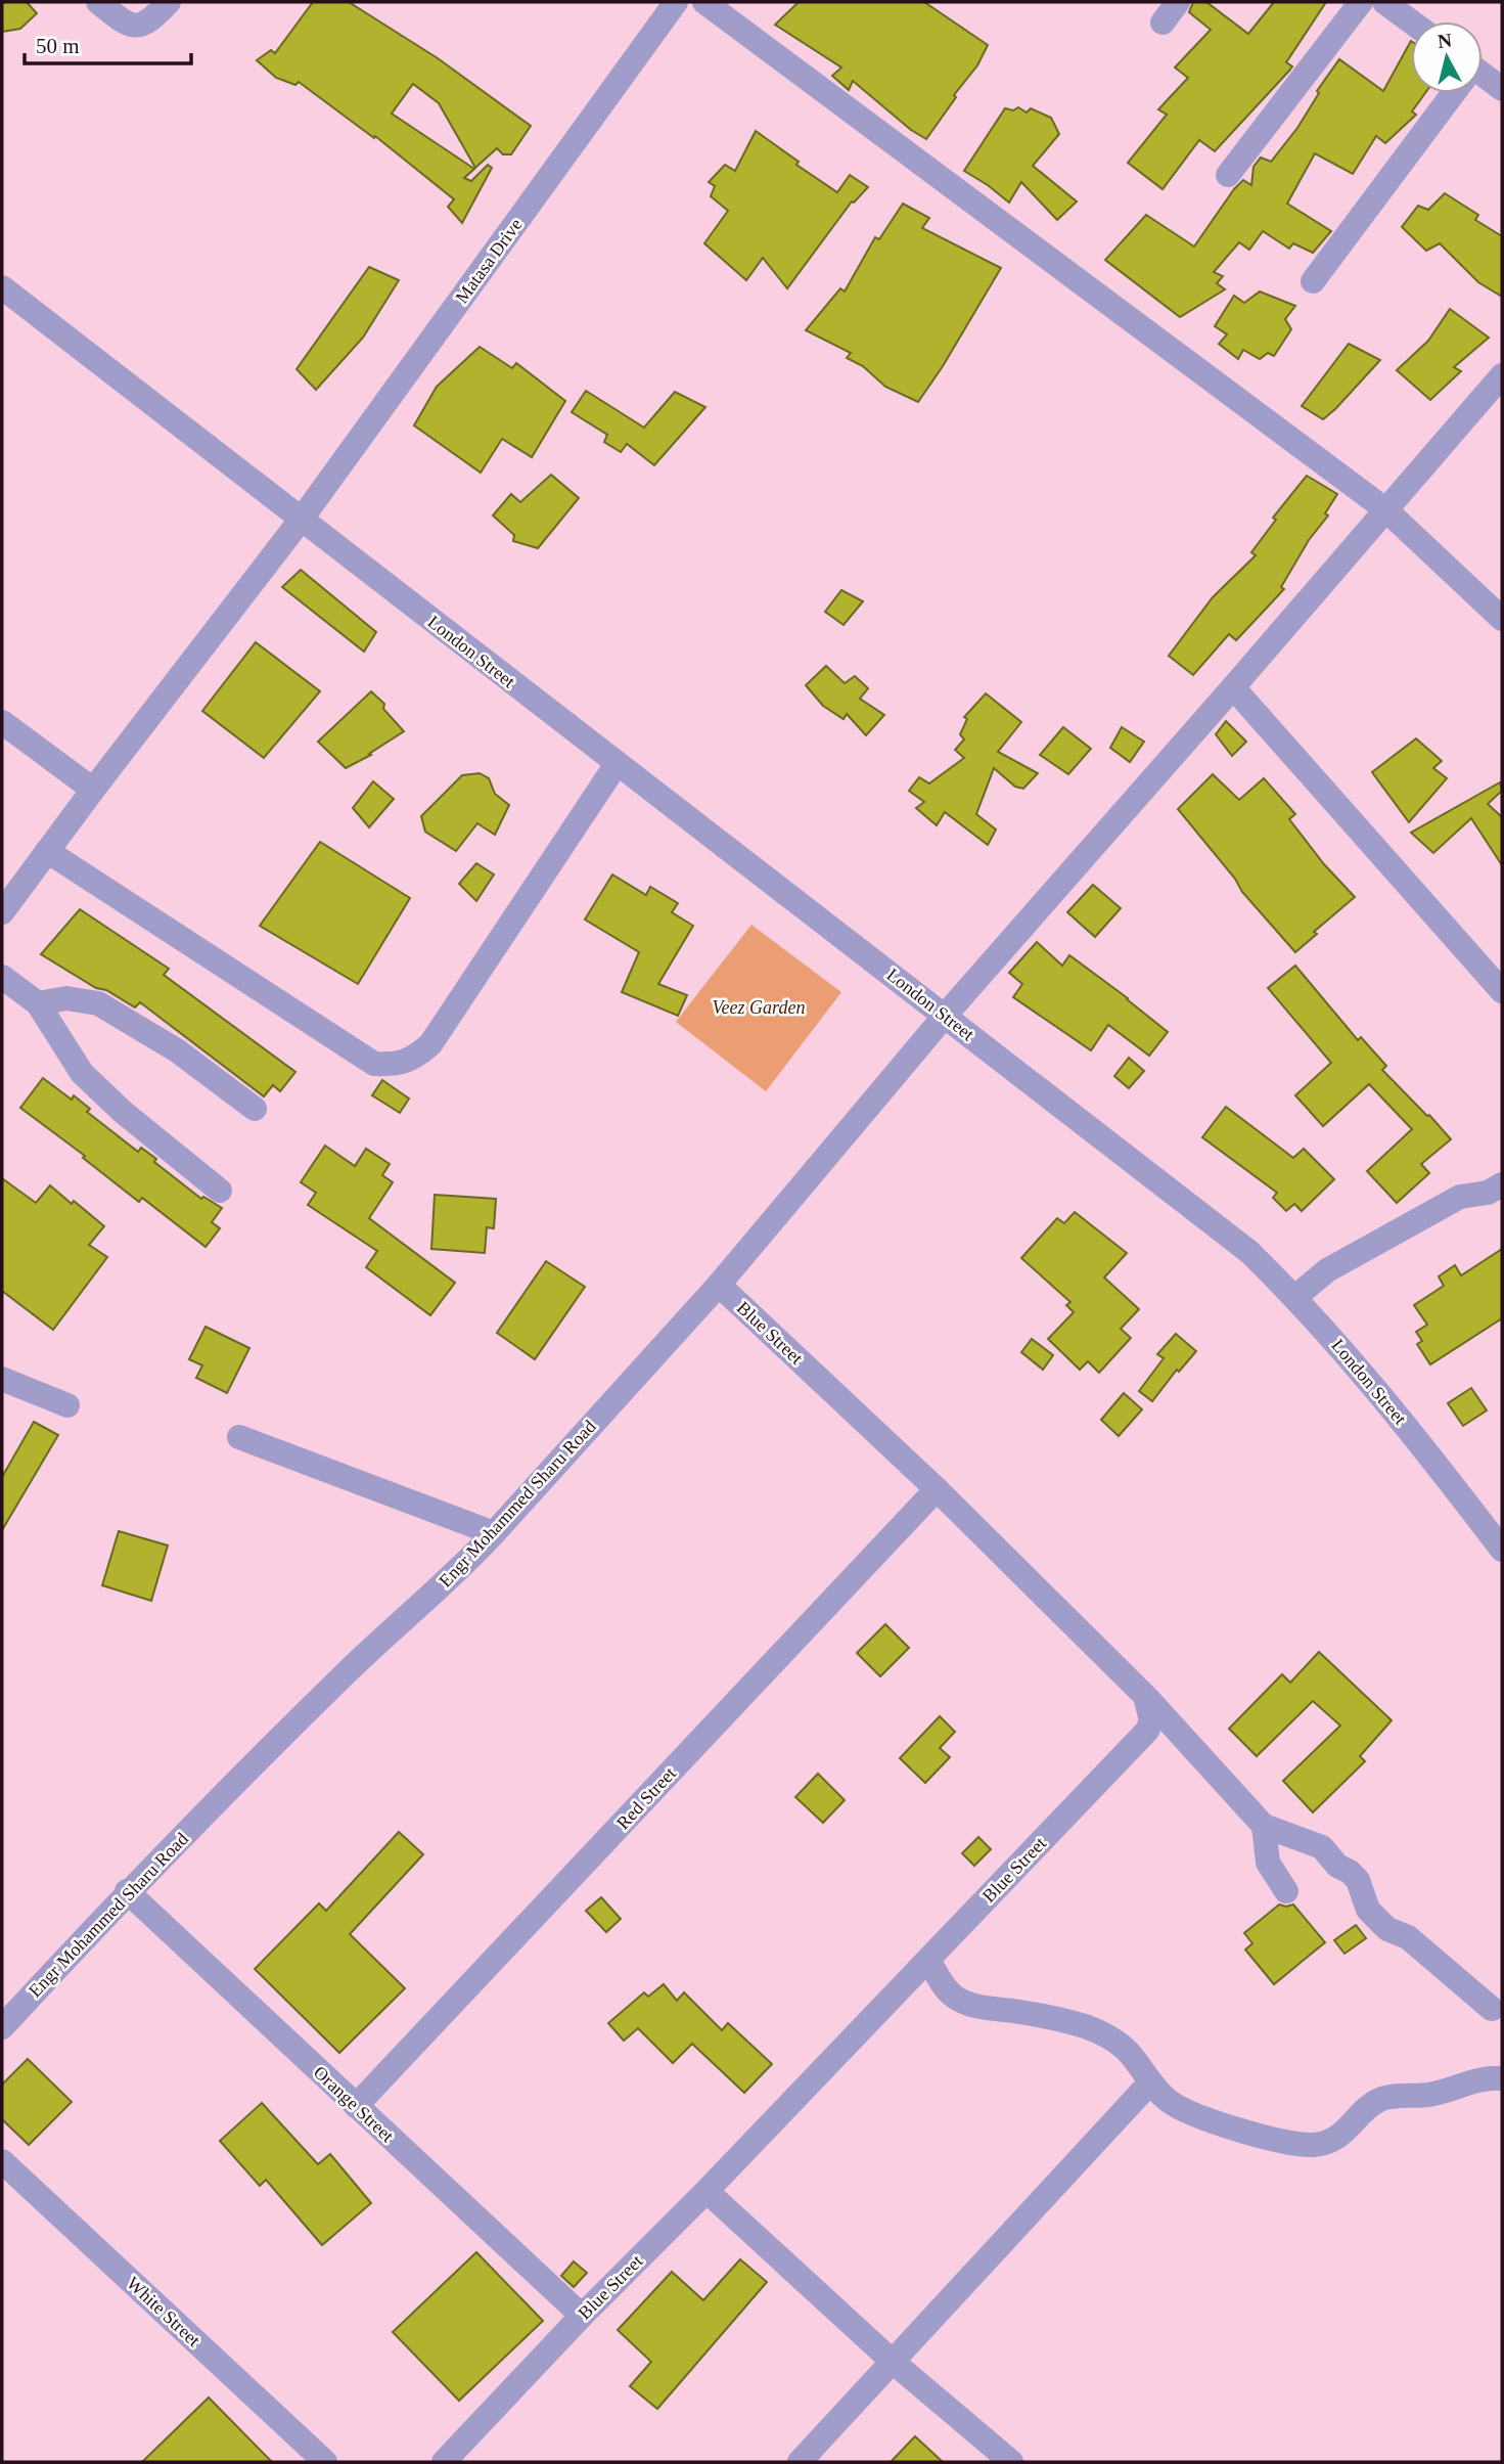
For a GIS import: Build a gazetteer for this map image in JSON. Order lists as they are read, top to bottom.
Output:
{
  "streets": {
    "street": [
      "Matasa Drive",
      "London Street",
      "Blue Street",
      "Engr Mohammed Sharu Road",
      "Red Street",
      "Orange Street",
      "White Street"
    ]
  },
  "crossings": [
    ["Matasa Drive", "London Street"],
    ["London Street", "Engr Mohammed Sharu Road"],
    ["Blue Street", "Engr Mohammed Sharu Road"],
    ["Blue Street", "Red Street"],
    ["Blue Street", "Orange Street"],
    ["Engr Mohammed Sharu Road", "Orange Street"],
    ["Red Street", "Orange Street"]
  ],
  "parks": ["Veez Garden"],
  "scale_bar": "50 m",
  "north": "top"
}
